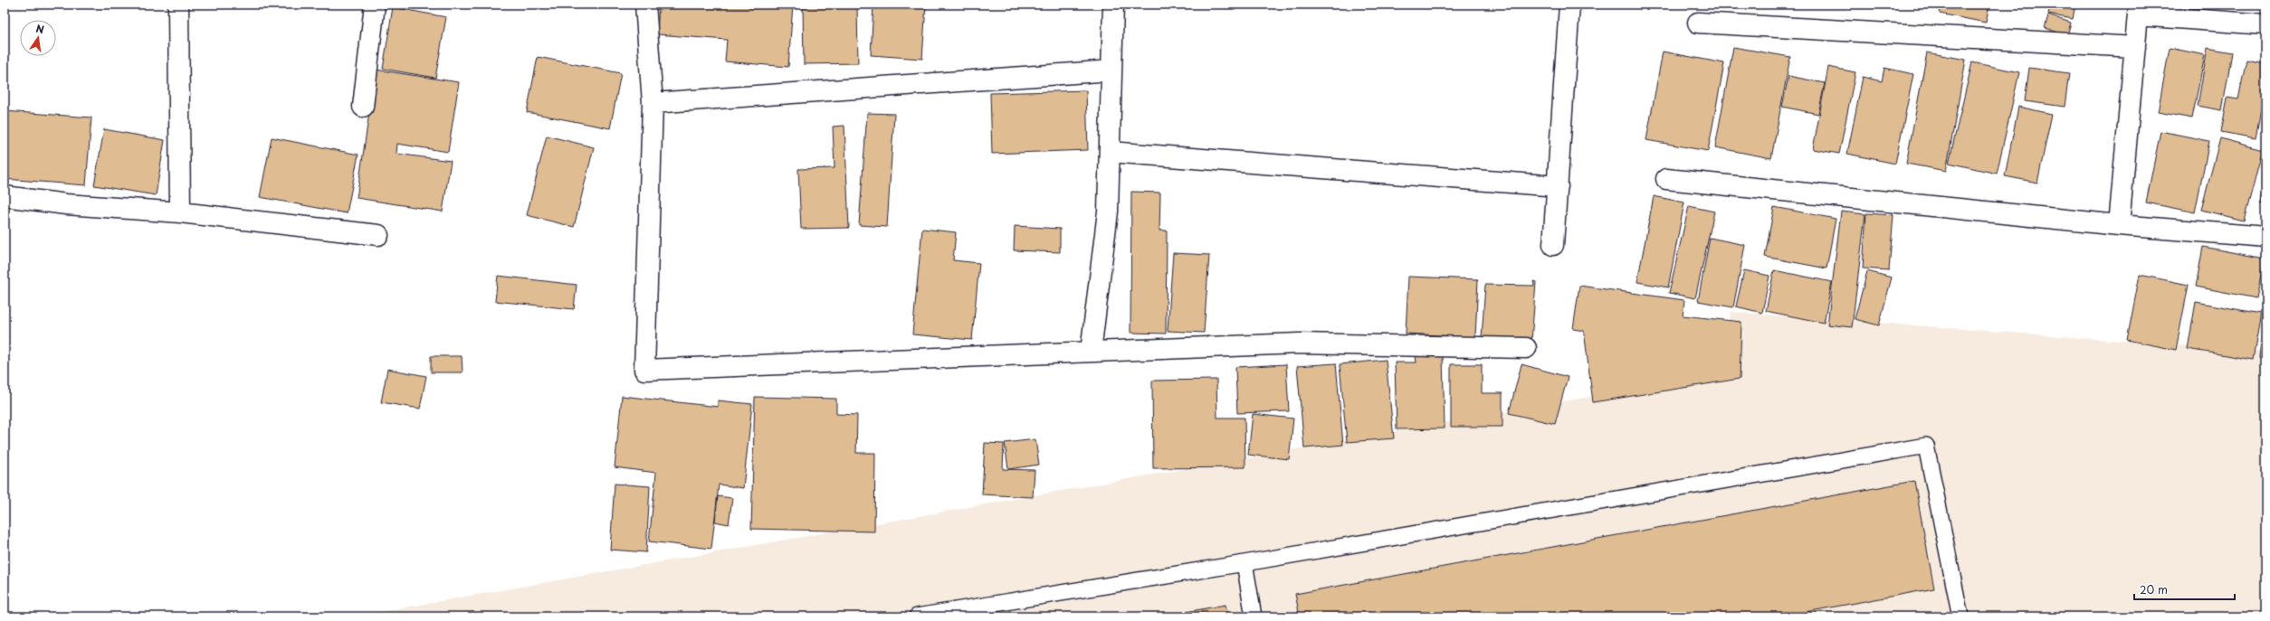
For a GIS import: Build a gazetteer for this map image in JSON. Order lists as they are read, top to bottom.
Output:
{
  "scale_bar": "20 m",
  "north": "top"
}
